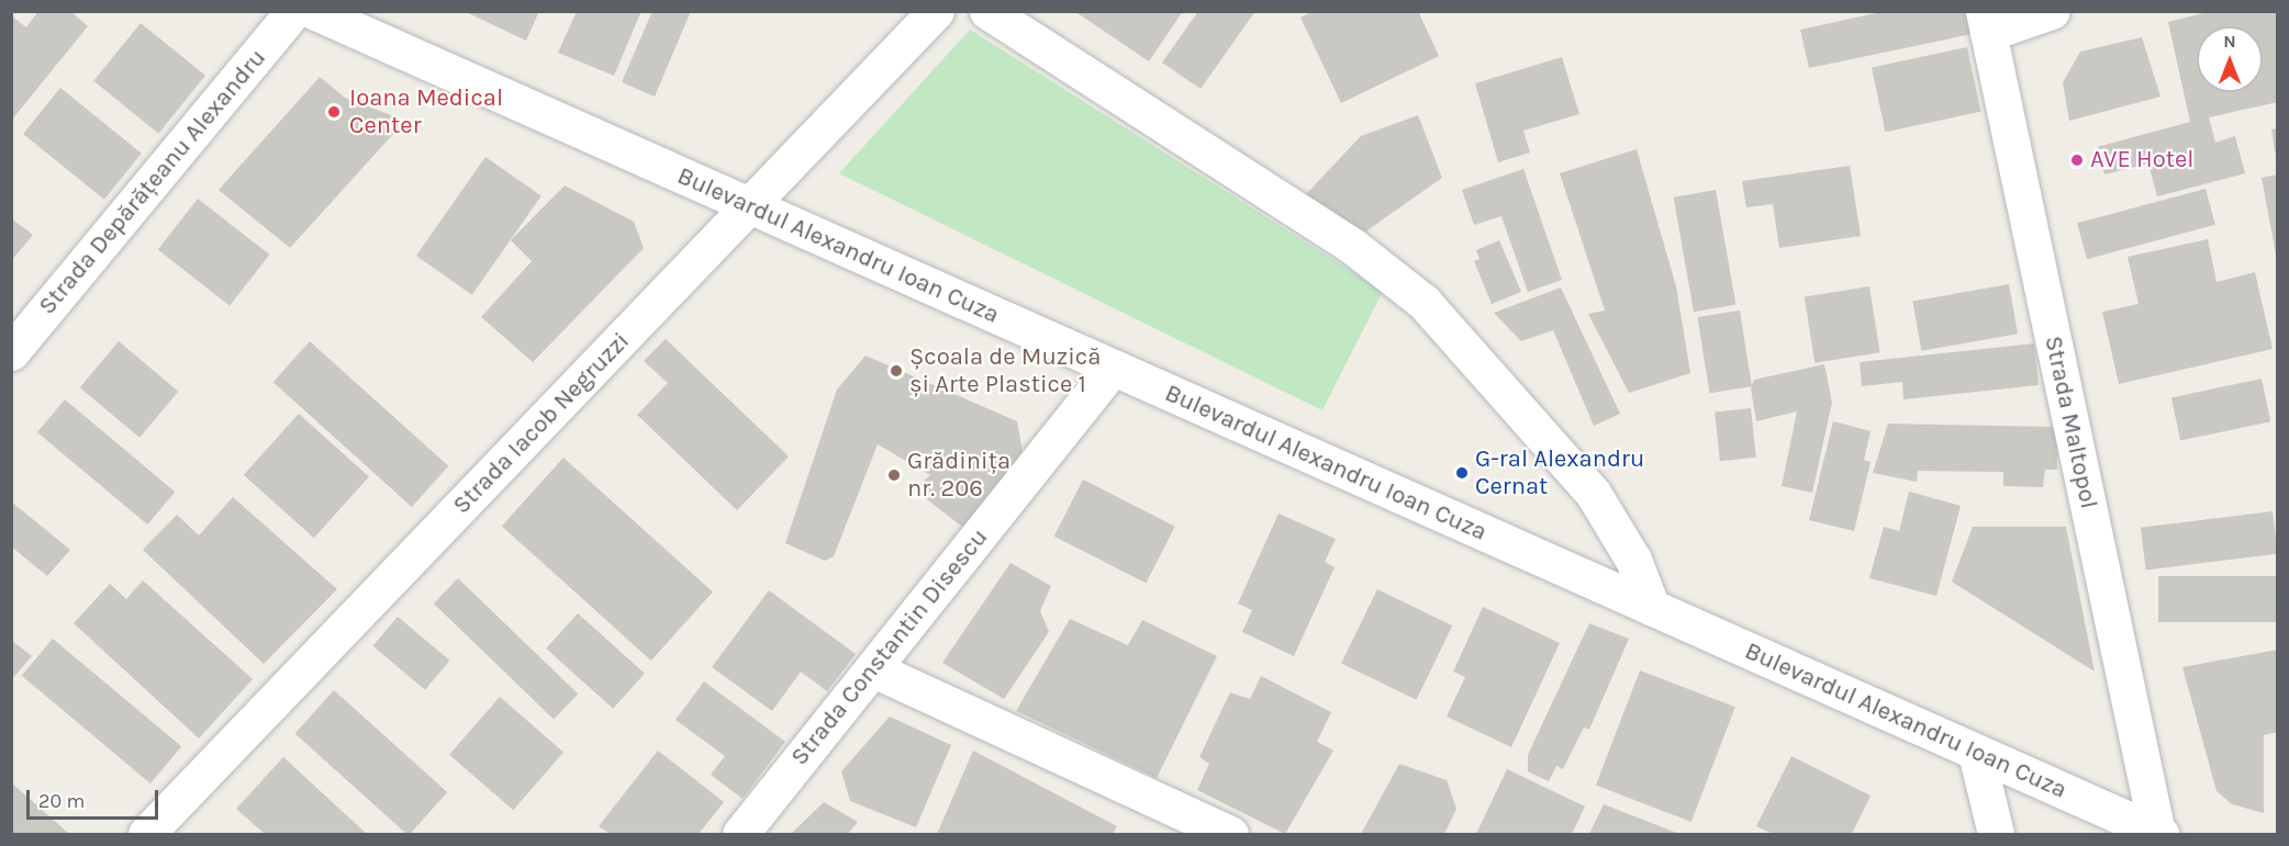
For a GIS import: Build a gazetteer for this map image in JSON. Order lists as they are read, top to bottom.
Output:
{
  "streets": {
    "street": [
      "Strada Depărățeanu Alexandru",
      "Bulevardul Alexandru Ioan Cuza",
      "Strada Maltopol",
      "Strada Iacob Negruzzi",
      "Strada Constantin Disescu"
    ]
  },
  "crossings": [
    ["Bulevardul Alexandru Ioan Cuza", "Strada Maltopol"],
    ["Bulevardul Alexandru Ioan Cuza", "Strada Iacob Negruzzi"],
    ["Bulevardul Alexandru Ioan Cuza", "Strada Constantin Disescu"]
  ],
  "places": [
    "Ioana Medical Center",
    "AVE Hotel",
    "Școala de Muzică și Arte Plastice 1",
    "G-ral Alexandru Cernat",
    "Grădinița nr. 206"
  ],
  "scale_bar": "20 m",
  "north": "top"
}
